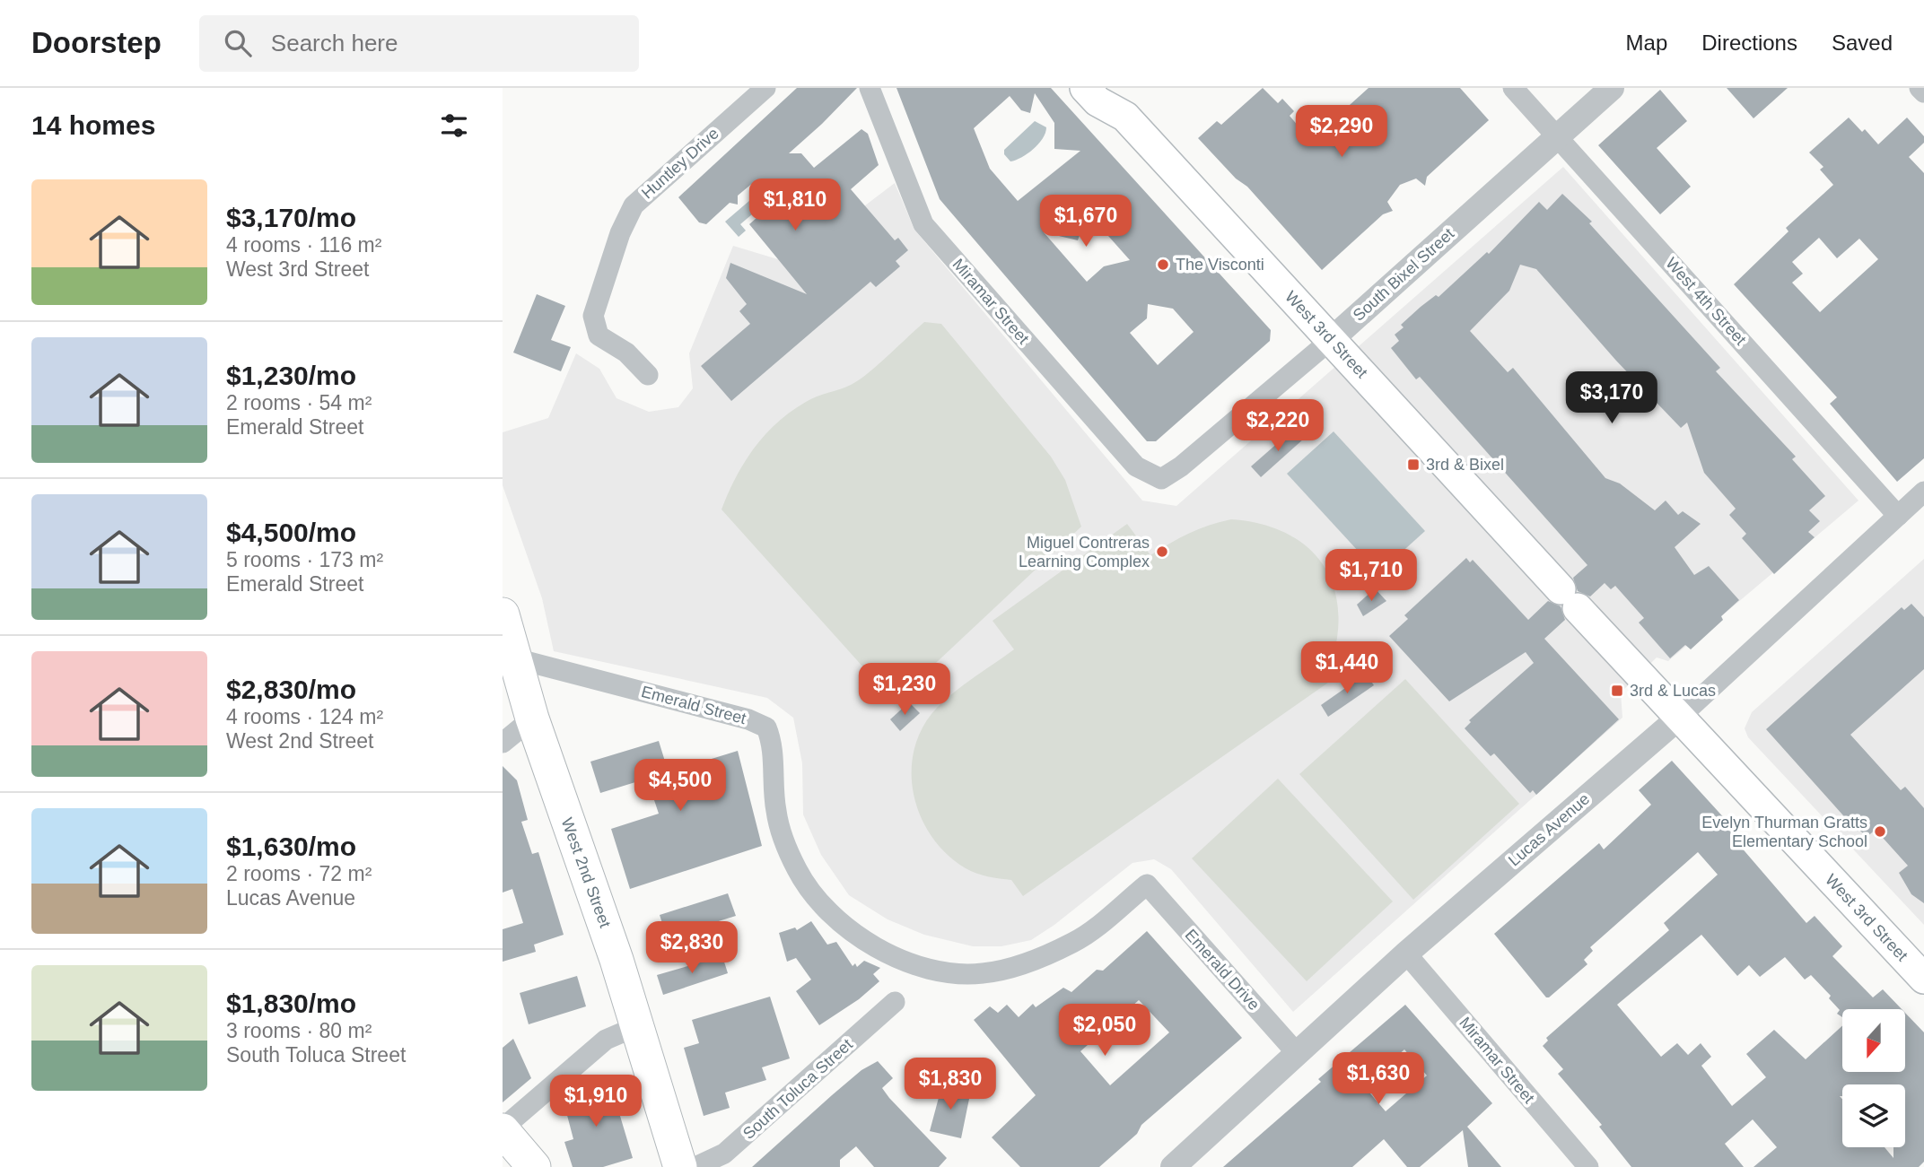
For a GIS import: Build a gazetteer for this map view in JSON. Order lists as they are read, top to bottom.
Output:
{
  "streets": {
    "main road": ["West 3rd Street", "West 2nd Street"],
    "street": [
      "Huntley Drive",
      "South Bixel Street",
      "Miramar Street",
      "West 4th Street",
      "Emerald Street",
      "Lucas Avenue",
      "Emerald Drive",
      "South Toluca Street"
    ]
  },
  "crossings": [
    ["South Bixel Street", "Miramar Street"],
    ["South Bixel Street", "West 4th Street"],
    ["South Bixel Street", "West 3rd Street"],
    ["Miramar Street", "Lucas Avenue"],
    ["West 4th Street", "Lucas Avenue"],
    ["West 3rd Street", "Lucas Avenue"],
    ["Emerald Street", "West 2nd Street"],
    ["Emerald Street", "Emerald Drive"],
    ["Lucas Avenue", "Emerald Drive"]
  ],
  "places": {
    "other": ["The Visconti", "Miguel Contreras Learning Complex", "Evelyn Thurman Gratts Elementary School"],
    "transit": ["3rd & Bixel", "3rd & Lucas"]
  },
  "north": "bottom",
  "page": {
    "header": "Doorstep",
    "search": "Search here",
    "nav": ["Map", "Directions", "Saved"],
    "heading": "14 homes",
    "price": [
      "$2,290",
      "$1,810",
      "$1,670",
      "$3,170",
      "$2,220",
      "$1,710",
      "$1,440",
      "$1,230",
      "$4,500",
      "$2,830",
      "$2,050",
      "$1,630",
      "$1,830",
      "$1,910"
    ],
    "list": [
      {
        "name": "$3,170/mo",
        "note": "4 rooms · 116 m² · West 3rd Street"
      },
      {
        "name": "$1,230/mo",
        "note": "2 rooms · 54 m² · Emerald Street"
      },
      {
        "name": "$4,500/mo",
        "note": "5 rooms · 173 m² · Emerald Street"
      },
      {
        "name": "$2,830/mo",
        "note": "4 rooms · 124 m² · West 2nd Street"
      },
      {
        "name": "$1,630/mo",
        "note": "2 rooms · 72 m² · Lucas Avenue"
      },
      {
        "name": "$1,830/mo",
        "note": "3 rooms · 80 m² · South Toluca Street"
      }
    ]
  }
}
